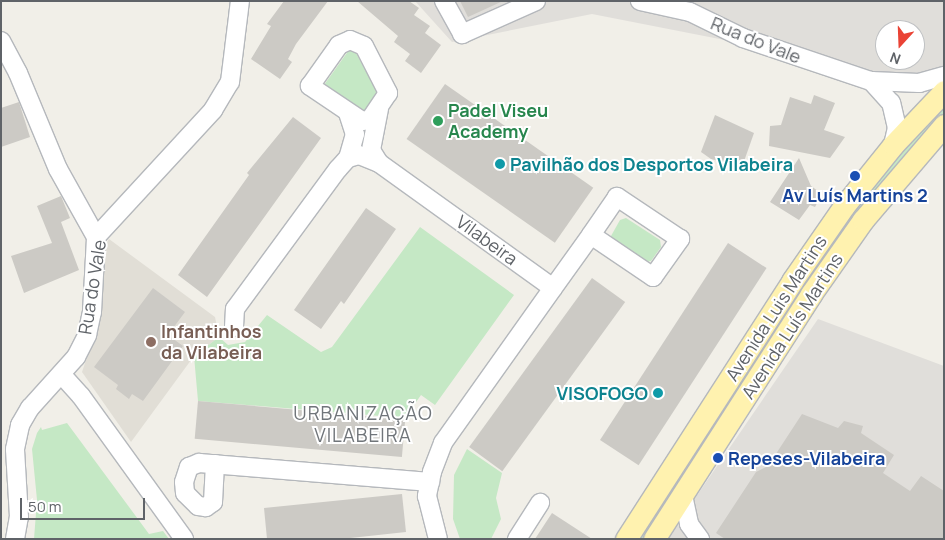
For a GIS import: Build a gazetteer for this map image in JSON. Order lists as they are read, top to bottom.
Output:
{
  "streets": {
    "main road": ["Avenida Luis Martins", "Avenida Luís Martins"],
    "street": ["Rua do Vale", "Vilabeira"]
  },
  "districts": ["URBANIZAÇÃO VILABEIRA"],
  "places": [
    "Padel Viseu Academy",
    "Pavilhão dos Desportos Vilabeira",
    "Av Luís Martins 2",
    "Infantinhos da Vilabeira",
    "VISOFOGO",
    "Repeses-Vilabeira"
  ],
  "scale_bar": "50 m",
  "north": "bottom"
}
